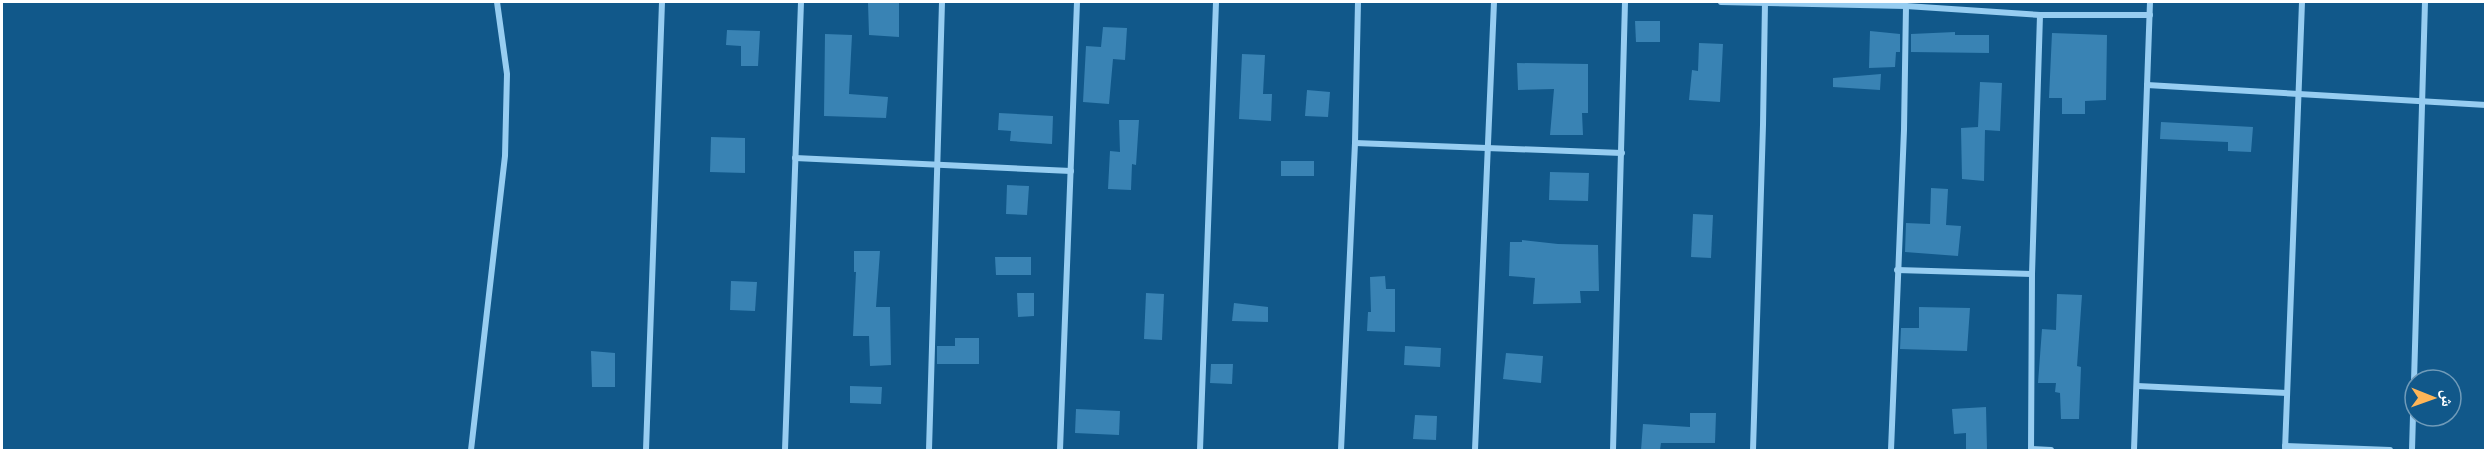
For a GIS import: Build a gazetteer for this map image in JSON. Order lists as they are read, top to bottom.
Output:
{
  "north": "right"
}
